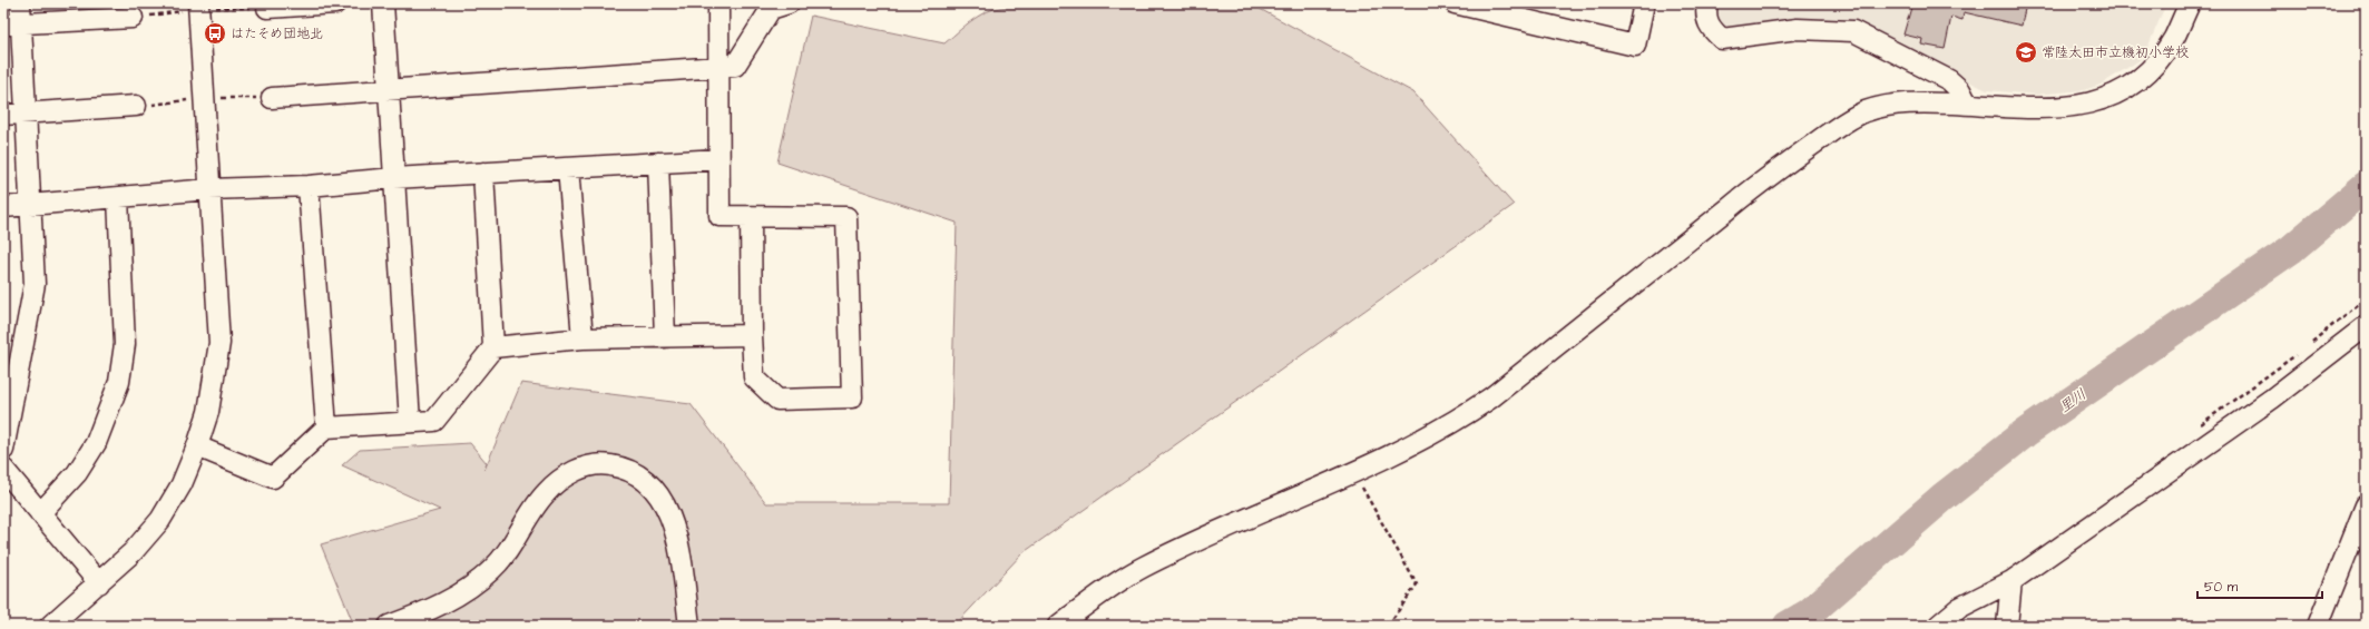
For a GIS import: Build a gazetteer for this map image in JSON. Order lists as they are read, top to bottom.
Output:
{
  "water": ["里川"],
  "places": {
    "bus stop": ["はたそめ団地北"],
    "school or university": ["常陸太田市立機初小学校"]
  },
  "scale_bar": "50 m"
}
